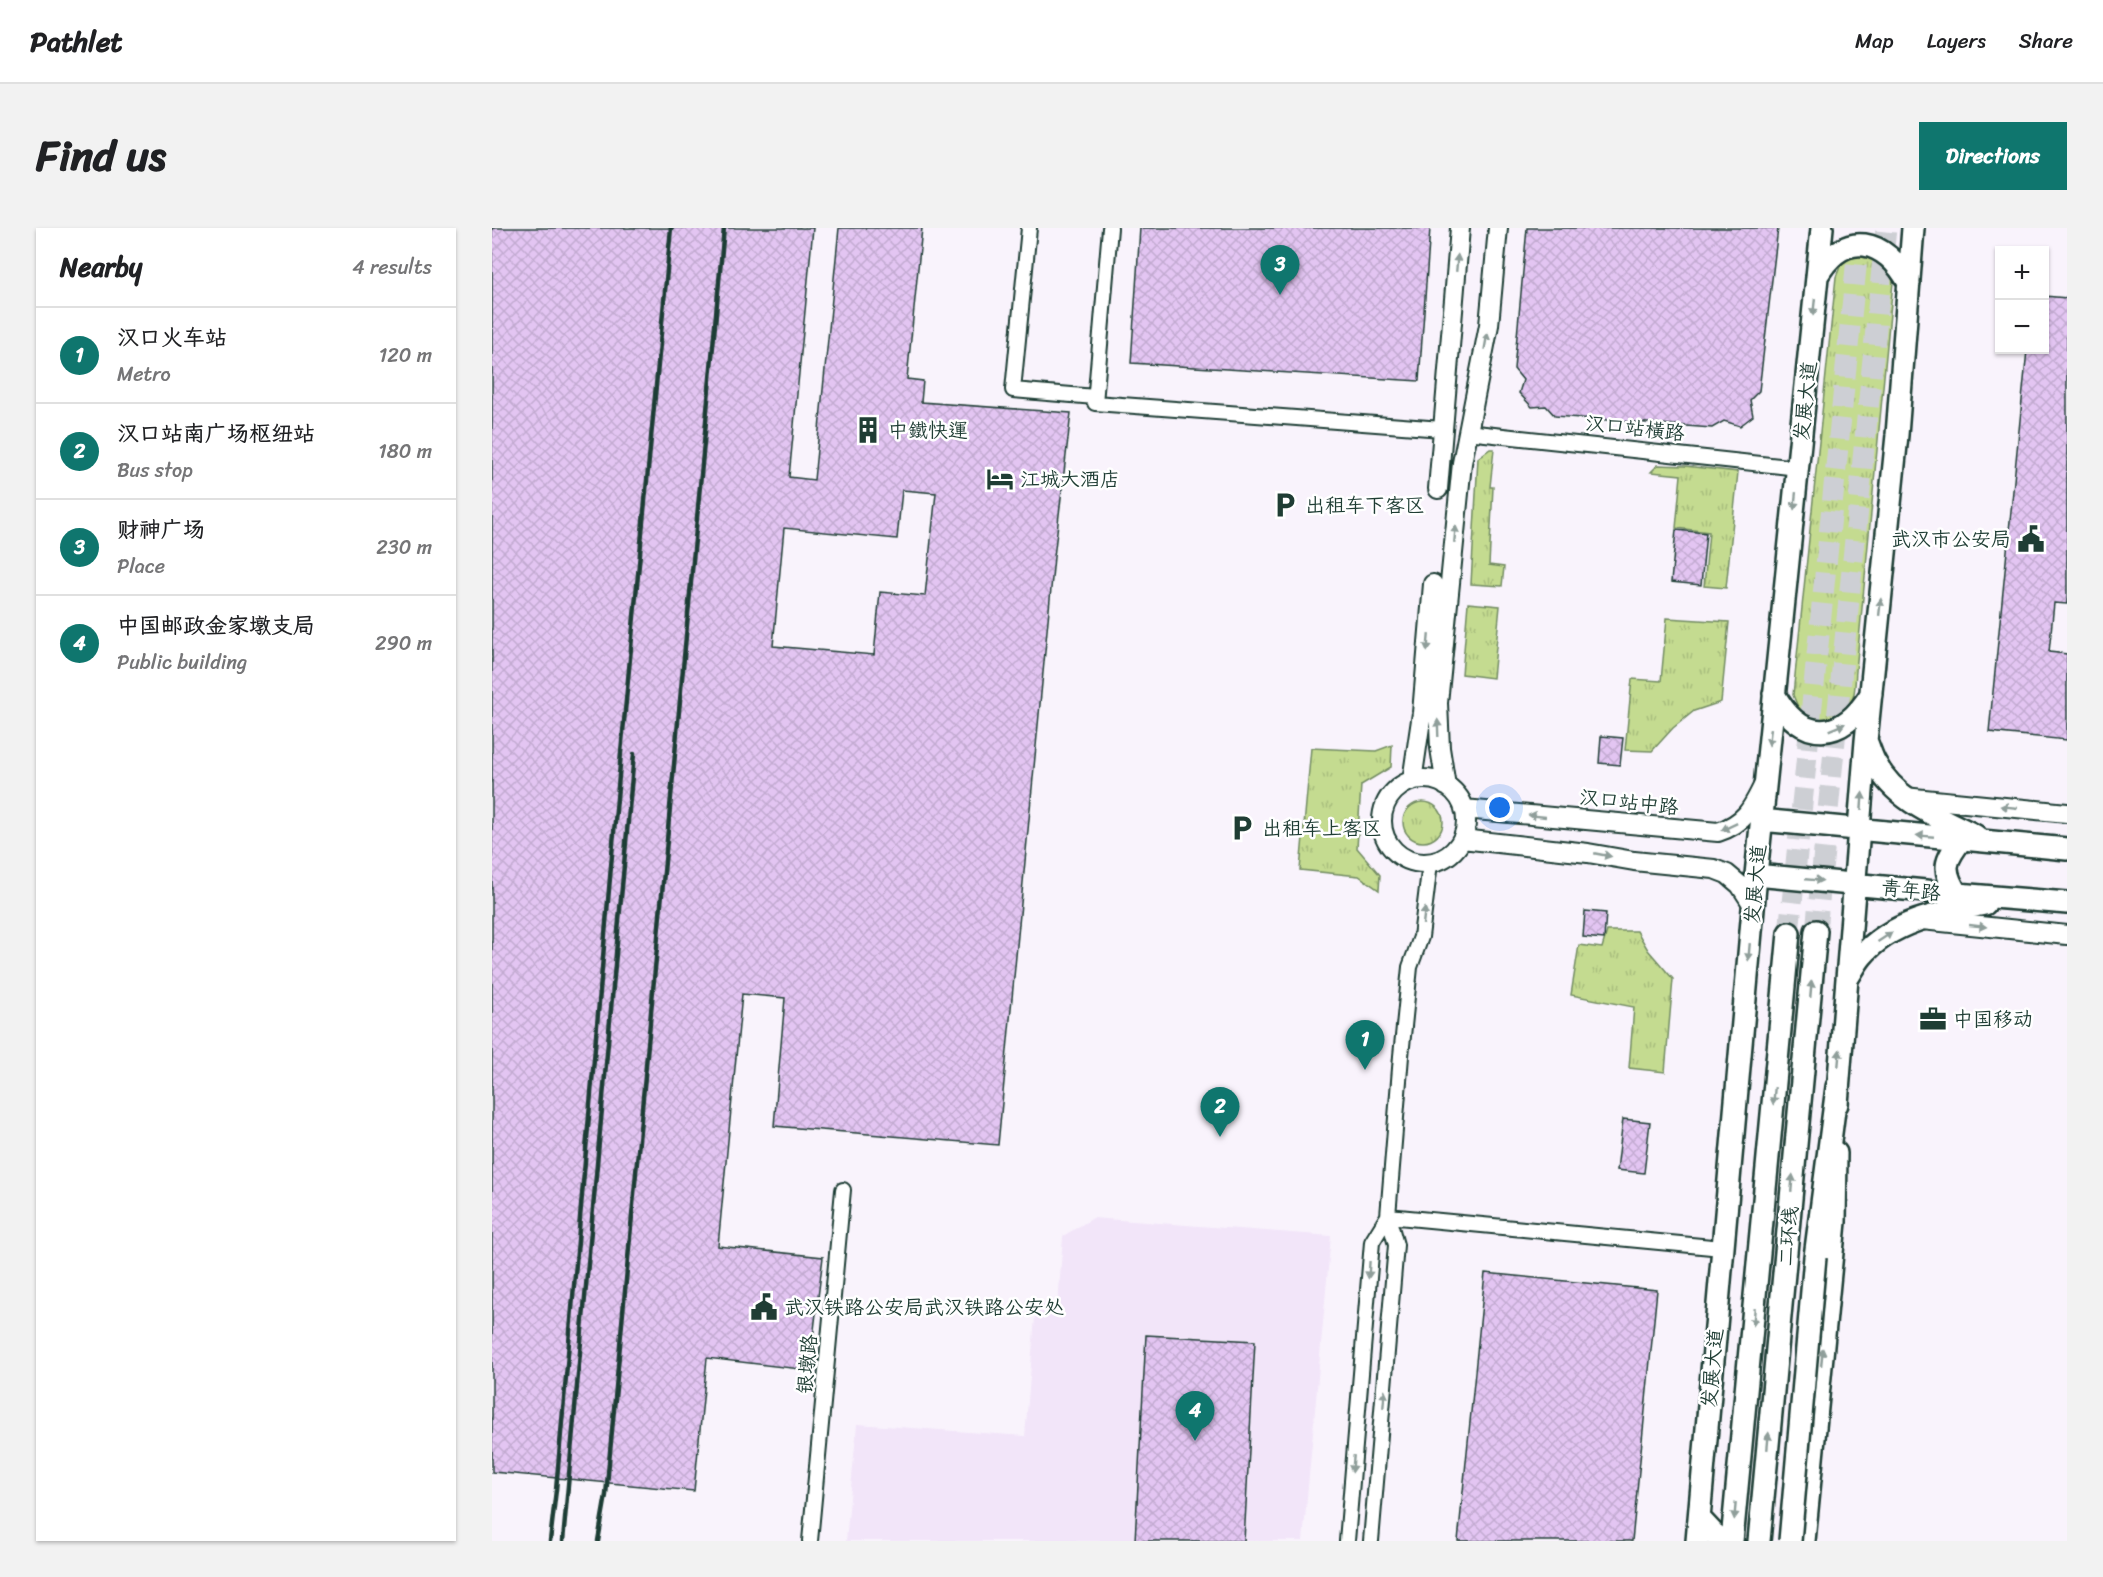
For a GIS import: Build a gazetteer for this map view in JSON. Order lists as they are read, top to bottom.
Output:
{
  "streets": {
    "main road": [
      "发展大道",
      "汉口站中路",
      "青年路",
      "二环线"
    ],
    "street": ["汉口站横路", "银墩路"]
  },
  "crossings": [
    ["发展大道", "汉口站横路"],
    ["发展大道", "汉口站中路"],
    ["发展大道", "青年路"]
  ],
  "places": {
    "building": ["中鐵快運"],
    "hotel": ["江城大酒店"],
    "parking": ["出租车下客区", "出租车上客区"],
    "public building": ["武汉市公安局", "武汉铁路公安局武汉铁路公安处"],
    "office": ["中国移动"]
  },
  "page": {
    "header": "Pathlet",
    "nav": ["Map", "Layers", "Share"],
    "title": "Find us",
    "buttons": "Directions",
    "heading": ["Nearby", "4 results"],
    "pins": [
      "3",
      "1",
      "2",
      "4"
    ],
    "map_buttons": ["+", "−"],
    "list": [
      {
        "mark": "1",
        "name": "汉口火车站",
        "note": "Metro",
        "value": "120 m"
      },
      {
        "mark": "2",
        "name": "汉口站南广场枢纽站",
        "note": "Bus stop",
        "value": "180 m"
      },
      {
        "mark": "3",
        "name": "财神广场",
        "note": "Place",
        "value": "230 m"
      },
      {
        "mark": "4",
        "name": "中国邮政金家墩支局",
        "note": "Public building",
        "value": "290 m"
      }
    ]
  }
}
